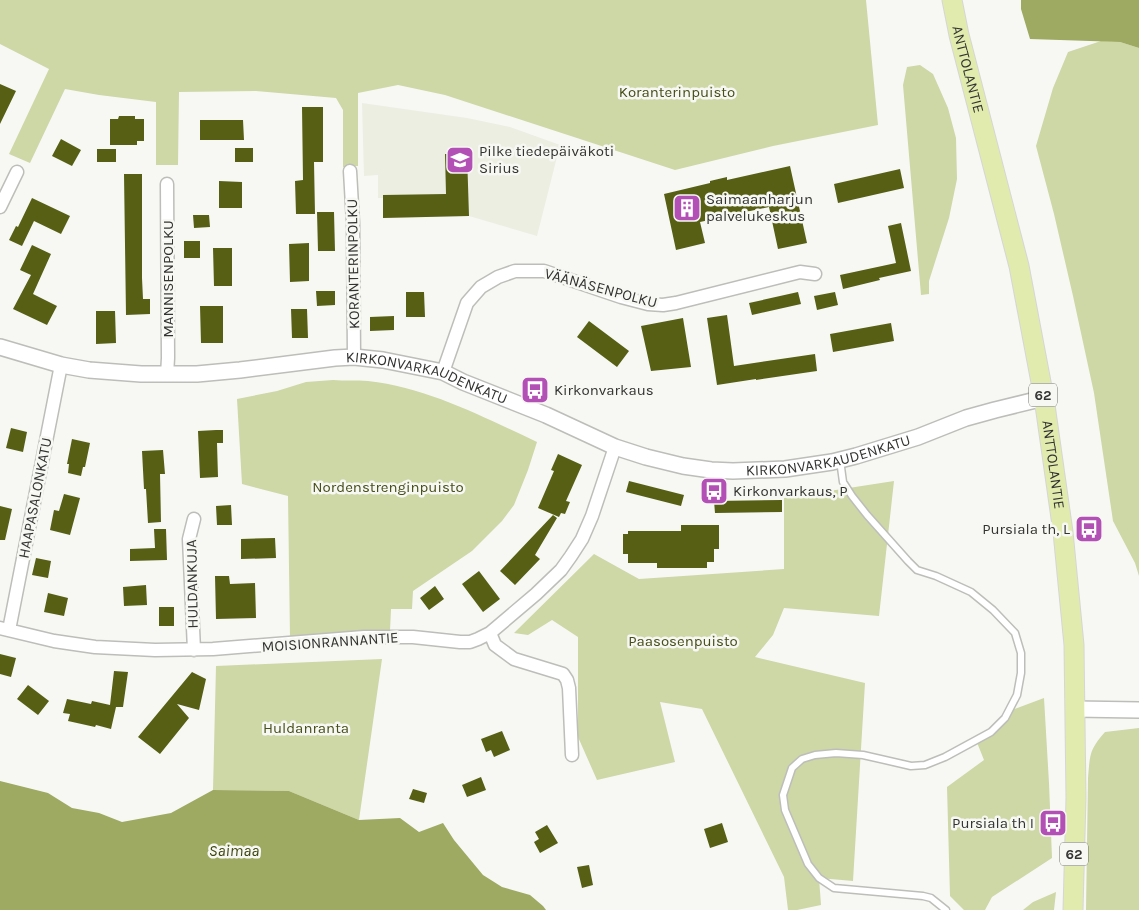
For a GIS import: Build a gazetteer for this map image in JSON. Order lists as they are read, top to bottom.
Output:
{
  "streets": {
    "main road": ["ANTTOLANTIE", "62"],
    "street": [
      "KORANTERINPOLKU",
      "MANNISENPOLKU",
      "VÄÄNÄSENPOLKU",
      "KIRKONVARKAUDENKATU",
      "HAAPASALONKATU",
      "HULDANKUJA",
      "MOISIONRANNANTIE"
    ]
  },
  "crossings": [
    ["ANTTOLANTIE", "KIRKONVARKAUDENKATU"],
    ["KORANTERINPOLKU", "KIRKONVARKAUDENKATU"],
    ["MANNISENPOLKU", "KIRKONVARKAUDENKATU"],
    ["VÄÄNÄSENPOLKU", "KIRKONVARKAUDENKATU"],
    ["KIRKONVARKAUDENKATU", "HAAPASALONKATU"],
    ["KIRKONVARKAUDENKATU", "MOISIONRANNANTIE"],
    ["HAAPASALONKATU", "MOISIONRANNANTIE"],
    ["HULDANKUJA", "MOISIONRANNANTIE"]
  ],
  "water": ["Saimaa"],
  "parks": [
    "Koranterinpuisto",
    "Nordenstrenginpuisto",
    "Paasosenpuisto",
    "Huldanranta"
  ],
  "places": {
    "school or university": ["Pilke tiedepäiväkoti Sirius"],
    "building": ["Saimaanharjun palvelukeskus"],
    "bus stop": [
      "Kirkonvarkaus",
      "Kirkonvarkaus, P",
      "Pursiala th, L",
      "Pursiala th I"
    ]
  }
}
